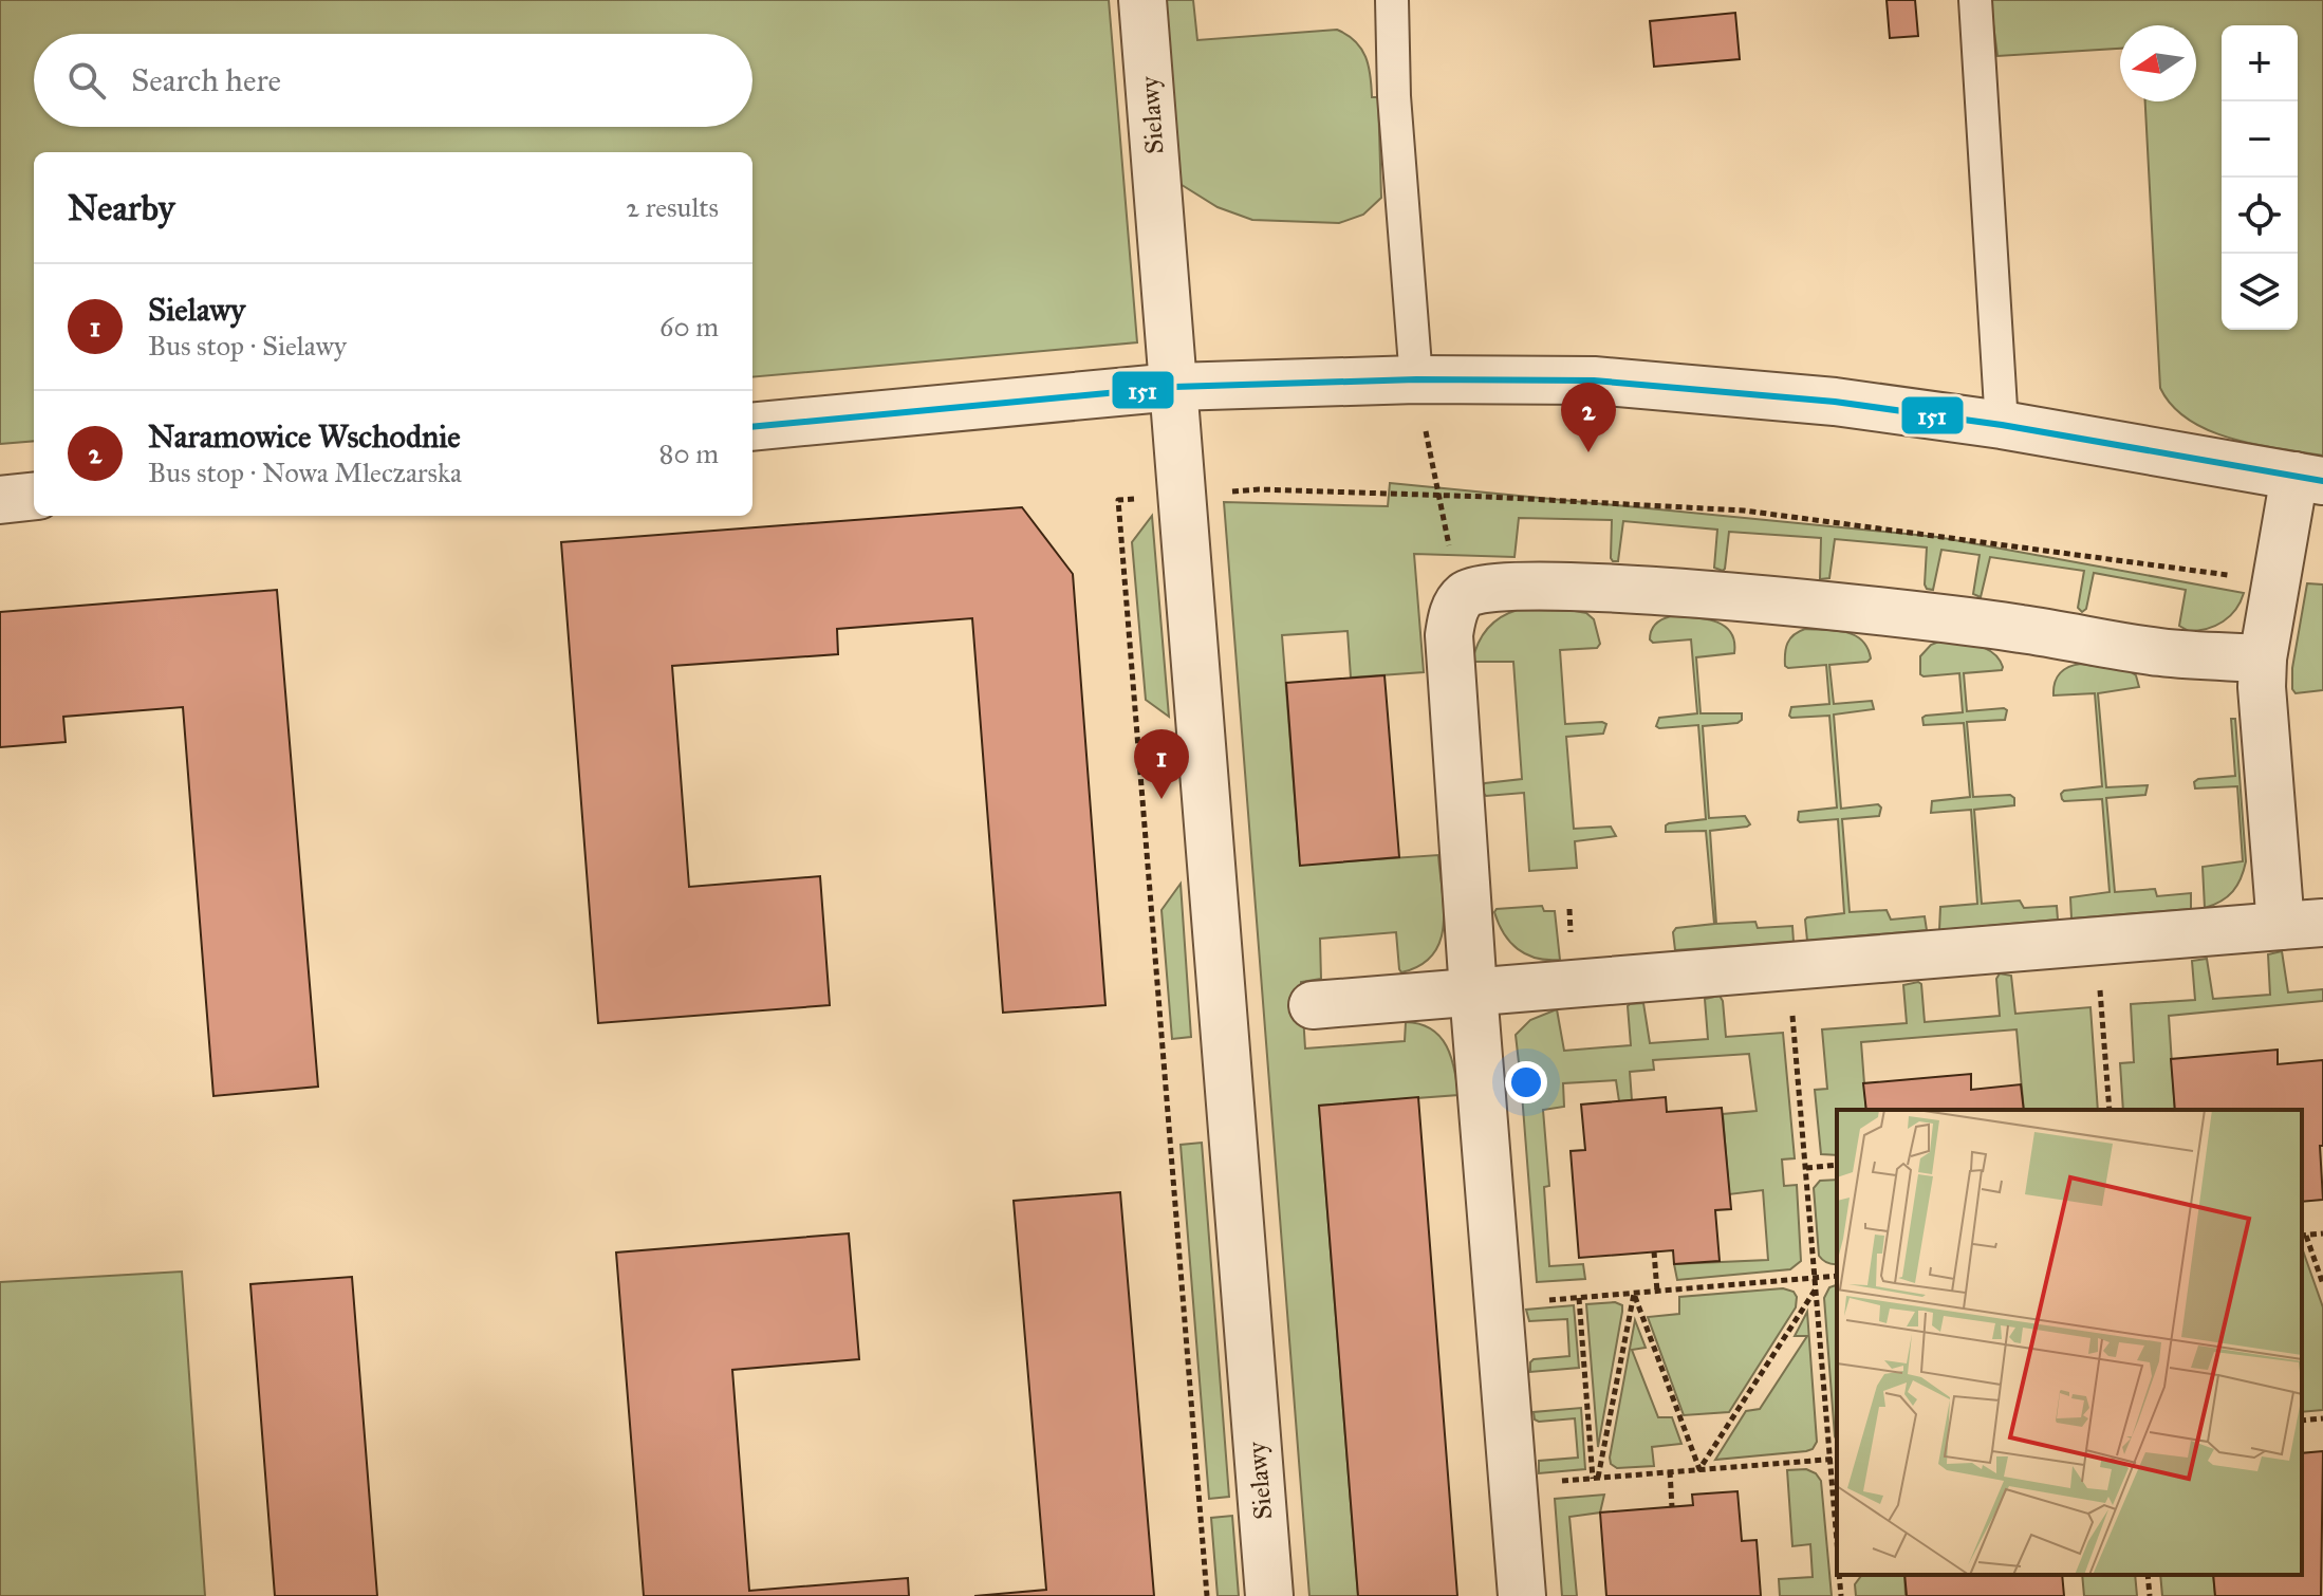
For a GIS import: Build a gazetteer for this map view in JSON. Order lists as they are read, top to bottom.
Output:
{
  "streets": {
    "street": ["Sielawy"]
  },
  "lines": ["transit line 151"],
  "north": "left",
  "page": {
    "map_buttons": ["+", "−"],
    "search": "Search here",
    "heading": ["Nearby", "2 results"],
    "list": [
      {
        "mark": "1",
        "name": "Sielawy",
        "note": "Bus stop · Sielawy",
        "value": "60 m"
      },
      {
        "mark": "2",
        "name": "Naramowice Wschodnie",
        "note": "Bus stop · Nowa Mleczarska",
        "value": "80 m"
      }
    ],
    "pins": ["2", "1"]
  }
}
